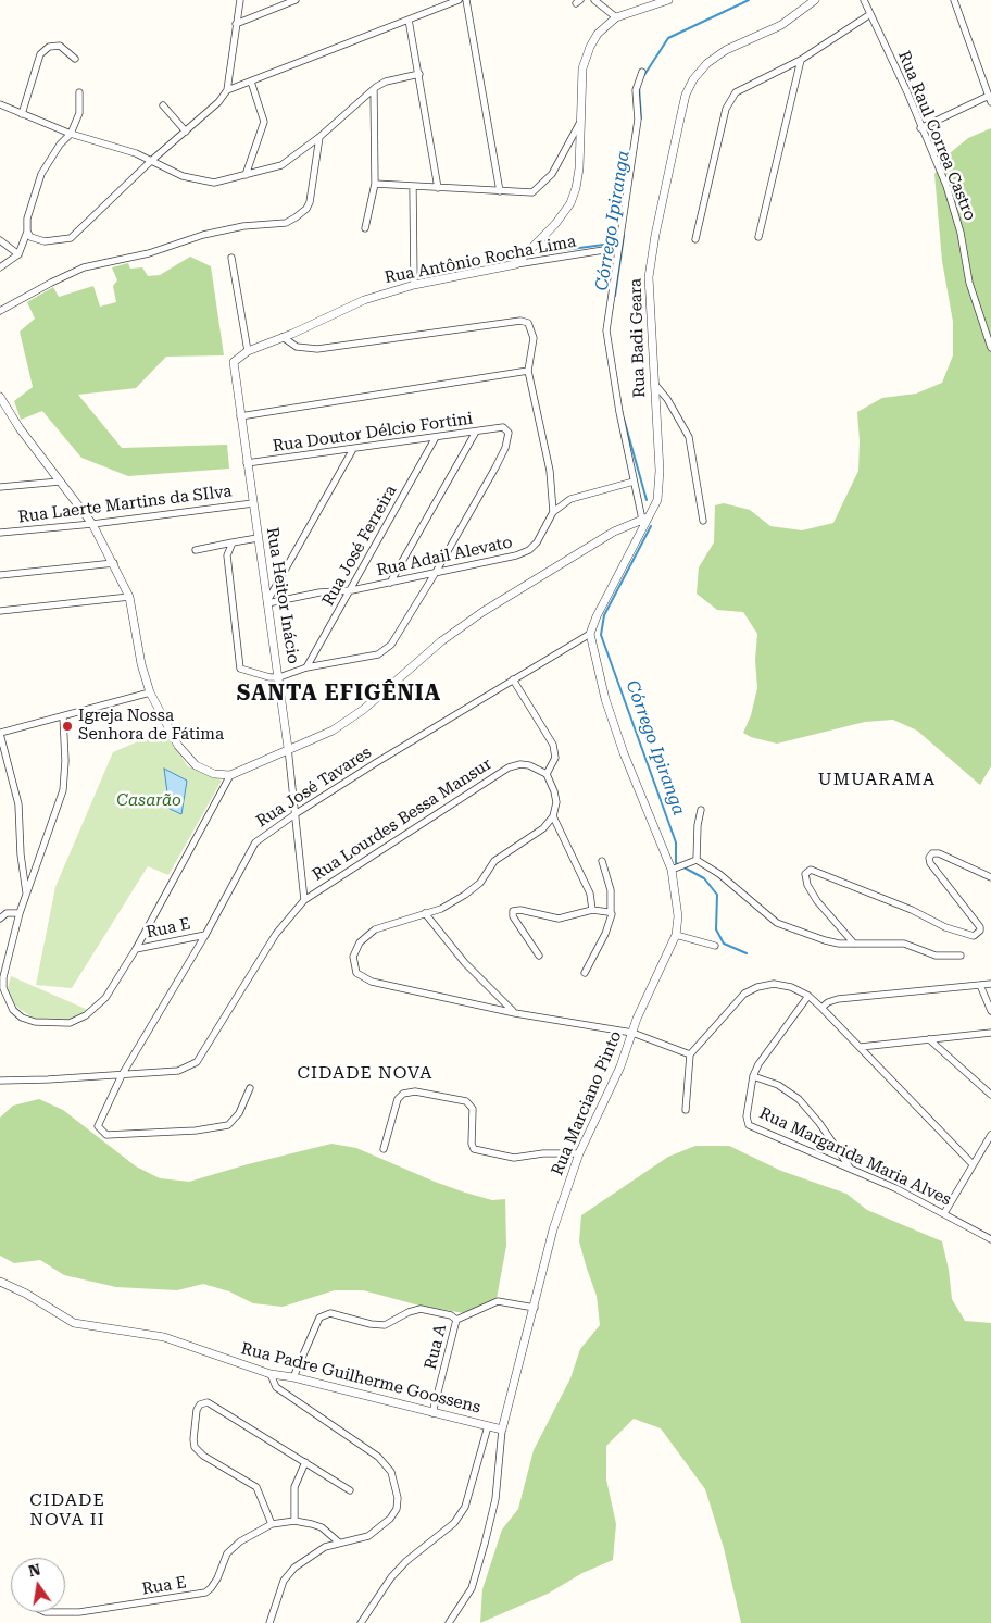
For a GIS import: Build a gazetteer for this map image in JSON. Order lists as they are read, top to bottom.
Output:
{
  "streets": {
    "street": [
      "Rua Raul Correa Castro",
      "Rua Antônio Rocha Lima",
      "Rua Badi Geara",
      "Rua Doutor Délcio Fortini",
      "Rua Laerte Martins da SIlva",
      "Rua José Ferreira",
      "Rua Adail Alevato",
      "Rua Heitor Inácio",
      "Rua José Tavares",
      "Rua Lourdes Bessa Mansur",
      "Rua E",
      "Rua Marciano Pinto",
      "Rua Margarida Maria Alves",
      "Rua A",
      "Rua Padre Guilherme Goossens"
    ]
  },
  "crossings": [
    ["Rua Antônio Rocha Lima", "Rua Heitor Inácio"],
    ["Rua Badi Geara", "Rua José Tavares"],
    ["Rua Badi Geara", "Rua Marciano Pinto"],
    ["Rua Doutor Délcio Fortini", "Rua José Ferreira"],
    ["Rua Doutor Délcio Fortini", "Rua Adail Alevato"],
    ["Rua Doutor Délcio Fortini", "Rua Heitor Inácio"],
    ["Rua Laerte Martins da SIlva", "Rua Heitor Inácio"],
    ["Rua José Ferreira", "Rua Adail Alevato"],
    ["Rua Adail Alevato", "Rua Heitor Inácio"],
    ["Rua Heitor Inácio", "Rua José Tavares"],
    ["Rua Heitor Inácio", "Rua Lourdes Bessa Mansur"],
    ["Rua José Tavares", "Rua Lourdes Bessa Mansur"],
    ["Rua José Tavares", "Rua E"],
    ["Rua José Tavares", "Rua Marciano Pinto"],
    ["Rua Marciano Pinto", "Rua Padre Guilherme Goossens"],
    ["Rua A", "Rua Padre Guilherme Goossens"]
  ],
  "districts": [
    "SANTA EFIGÊNIA",
    "UMUARAMA",
    "CIDADE NOVA",
    "CIDADE NOVA II"
  ],
  "water": ["Córrego Ipiranga"],
  "parks": ["Casarão"],
  "places": ["Igreja Nossa Senhora de Fátima"],
  "north": "top"
}
